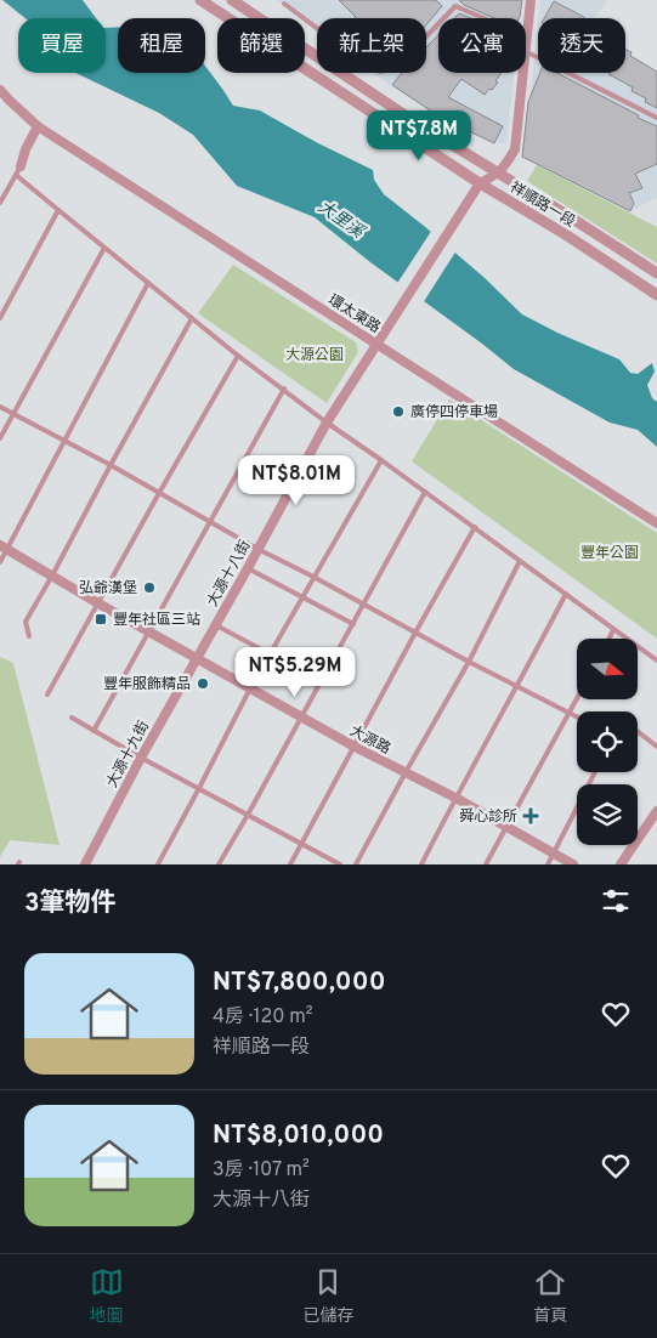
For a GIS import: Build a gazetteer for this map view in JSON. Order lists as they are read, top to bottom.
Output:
{
  "streets": {
    "street": [
      "祥順路一段",
      "環太東路",
      "大源十八街",
      "大源路",
      "大源十九街"
    ]
  },
  "crossings": [
    ["祥順路一段", "大源十八街"],
    ["環太東路", "大源十八街"],
    ["大源十八街", "大源路"],
    ["大源十八街", "大源十九街"],
    ["大源路", "大源十九街"]
  ],
  "water": ["大里溪"],
  "parks": ["大源公園", "豐年公園"],
  "places": {
    "other": ["廣停四停車場", "弘爺漢堡", "豐年服飾精品"],
    "transit": ["豐年社區三站"],
    "health": ["舜心診所"]
  },
  "north": "right",
  "page": {
    "chip": [
      "買屋",
      "租屋",
      "篩選",
      "新上架",
      "公寓",
      "透天"
    ],
    "price": ["NT$7.8M", "NT$8.01M", "NT$5.29M"],
    "heading": "3筆物件",
    "list": [
      {
        "name": "NT$7,800,000",
        "note": "4房 · 120 m² · 祥順路一段"
      },
      {
        "name": "NT$8,010,000",
        "note": "3房 · 107 m² · 大源十八街"
      }
    ],
    "tabs": ["地圖", "已儲存", "首頁"]
  }
}
